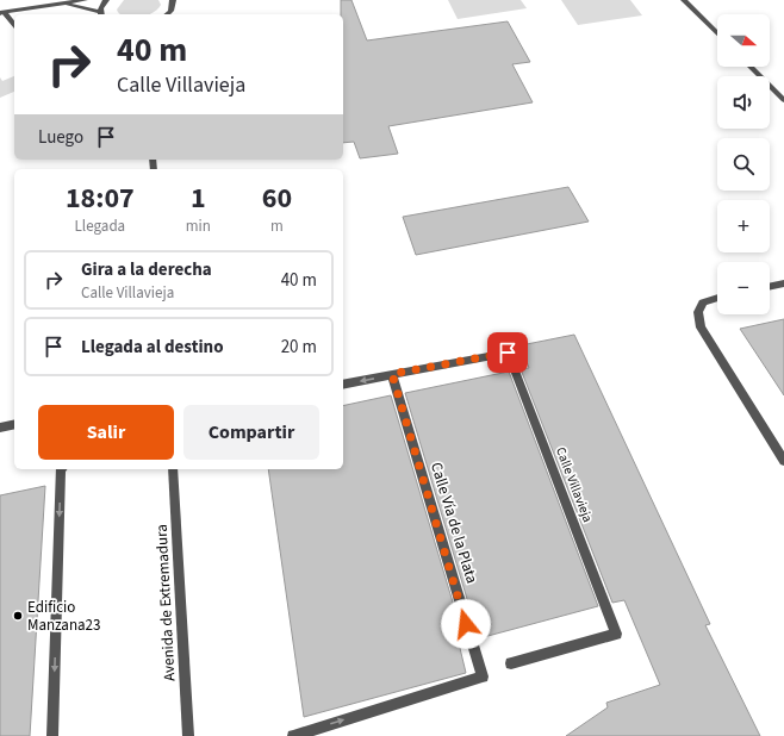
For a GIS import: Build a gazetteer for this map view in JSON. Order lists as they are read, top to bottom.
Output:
{
  "streets": {
    "street": ["Calle Villavieja", "Calle Vía de la Plata", "Avenida de Extremadura"]
  },
  "crossings": [
    ["Calle Villavieja", "Calle Vía de la Plata"]
  ],
  "places": ["Edificio Manzana23"],
  "north": "right",
  "page": {
    "map_buttons": ["+", "−"],
    "turn": ["40 m", "Calle Villavieja"],
    "then": "Luego",
    "eta": [
      "18:07",
      "Llegada",
      "1",
      "min",
      "60",
      "m"
    ],
    "list": [
      {
        "name": "Gira a la derecha",
        "note": "Calle Villavieja",
        "value": "40 m"
      },
      {
        "name": "Llegada al destino",
        "value": "20 m"
      }
    ],
    "buttons": ["Salir", "Compartir"]
  }
}
